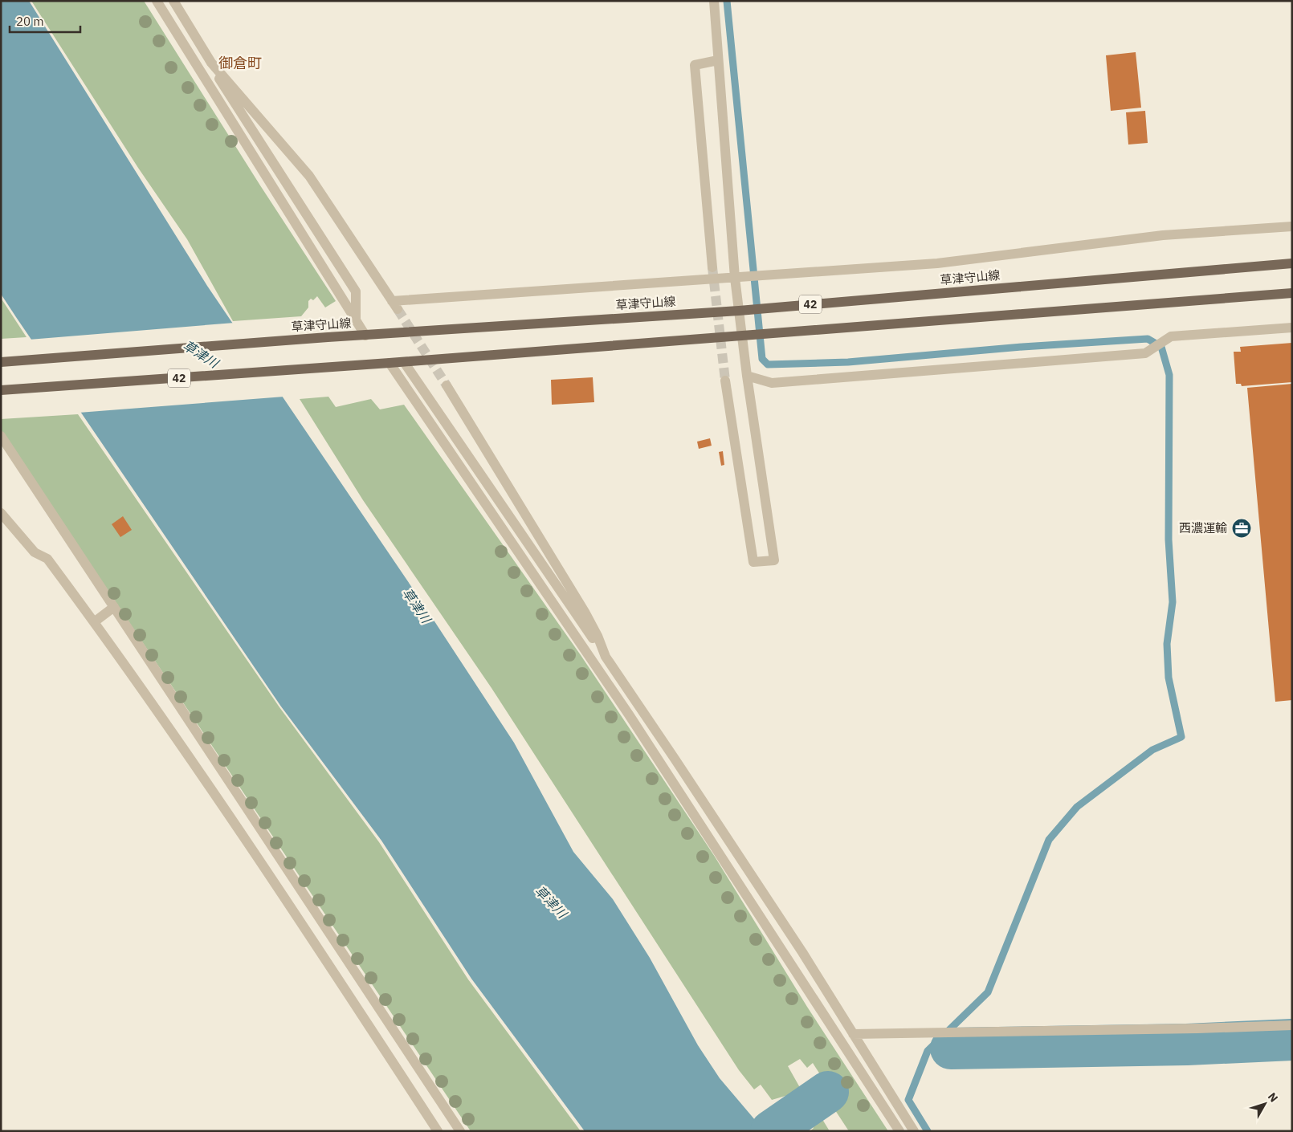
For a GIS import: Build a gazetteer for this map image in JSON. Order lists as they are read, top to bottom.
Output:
{
  "streets": {
    "main road": ["草津守山線", "42"]
  },
  "districts": ["御倉町"],
  "water": ["草津川"],
  "places": {
    "office": ["西濃運輸"]
  },
  "scale_bar": "20 m",
  "north": "top right"
}
